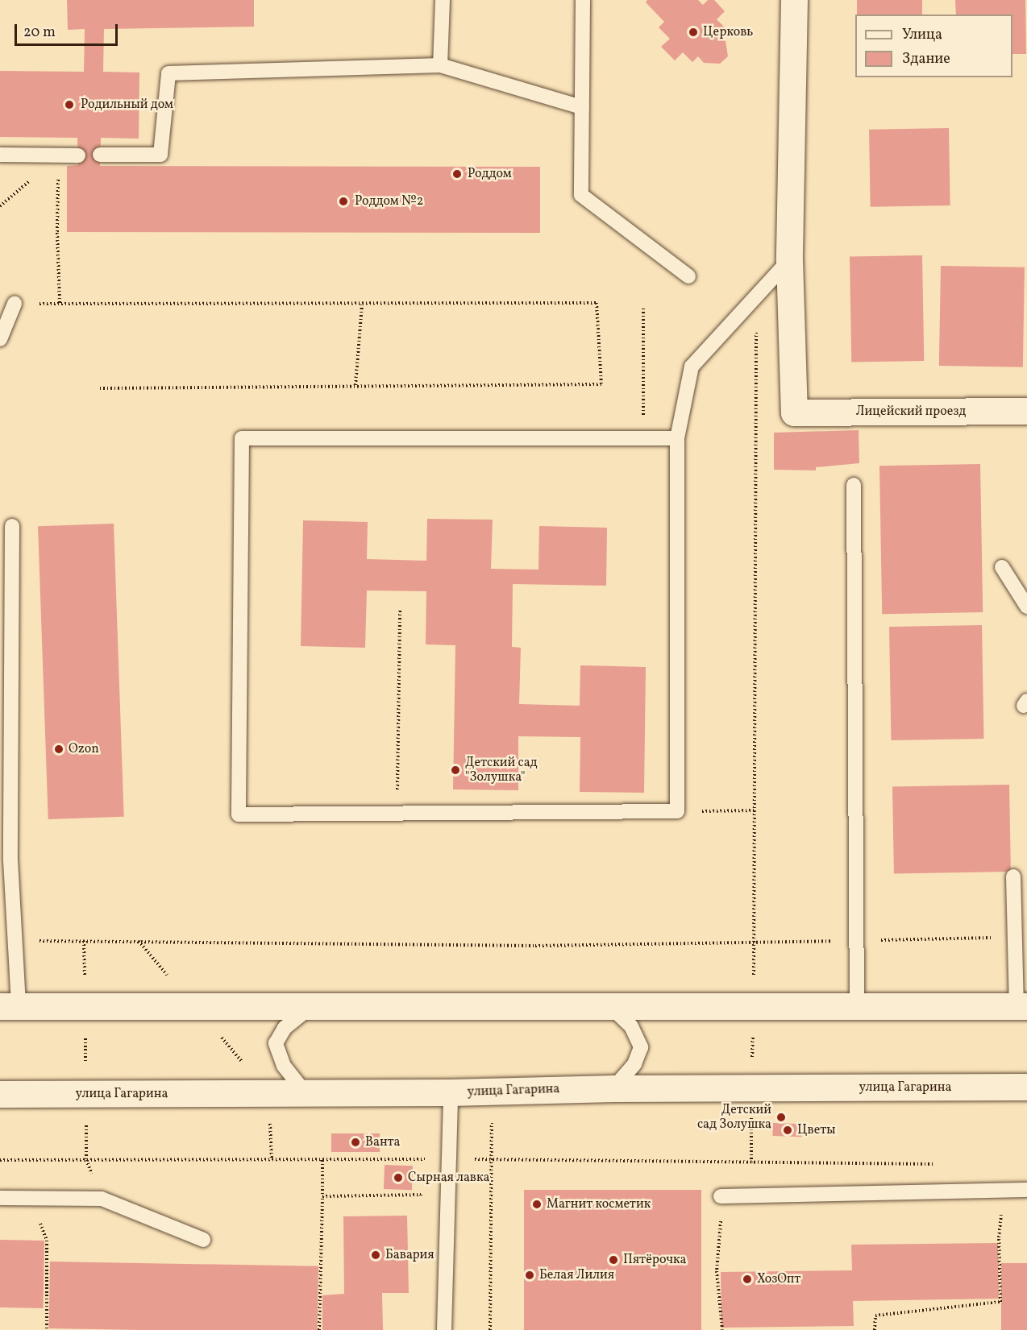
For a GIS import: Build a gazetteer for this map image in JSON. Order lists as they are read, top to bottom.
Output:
{
  "streets": {
    "street": ["Лицейский проезд", "улица Гагарина"]
  },
  "places": [
    "Церковь",
    "Родильный дом",
    "Роддом",
    "Роддом №2",
    "Ozon",
    "Детский сад \"Золушка\"",
    "Детский сад Золушка",
    "Цветы",
    "Ванта",
    "Сырная лавка",
    "Магнит косметик",
    "Бавария",
    "Пятёрочка",
    "Белая Лилия",
    "ХозОпт"
  ],
  "legend": ["Улица", "Здание"],
  "scale_bar": "20 m"
}
